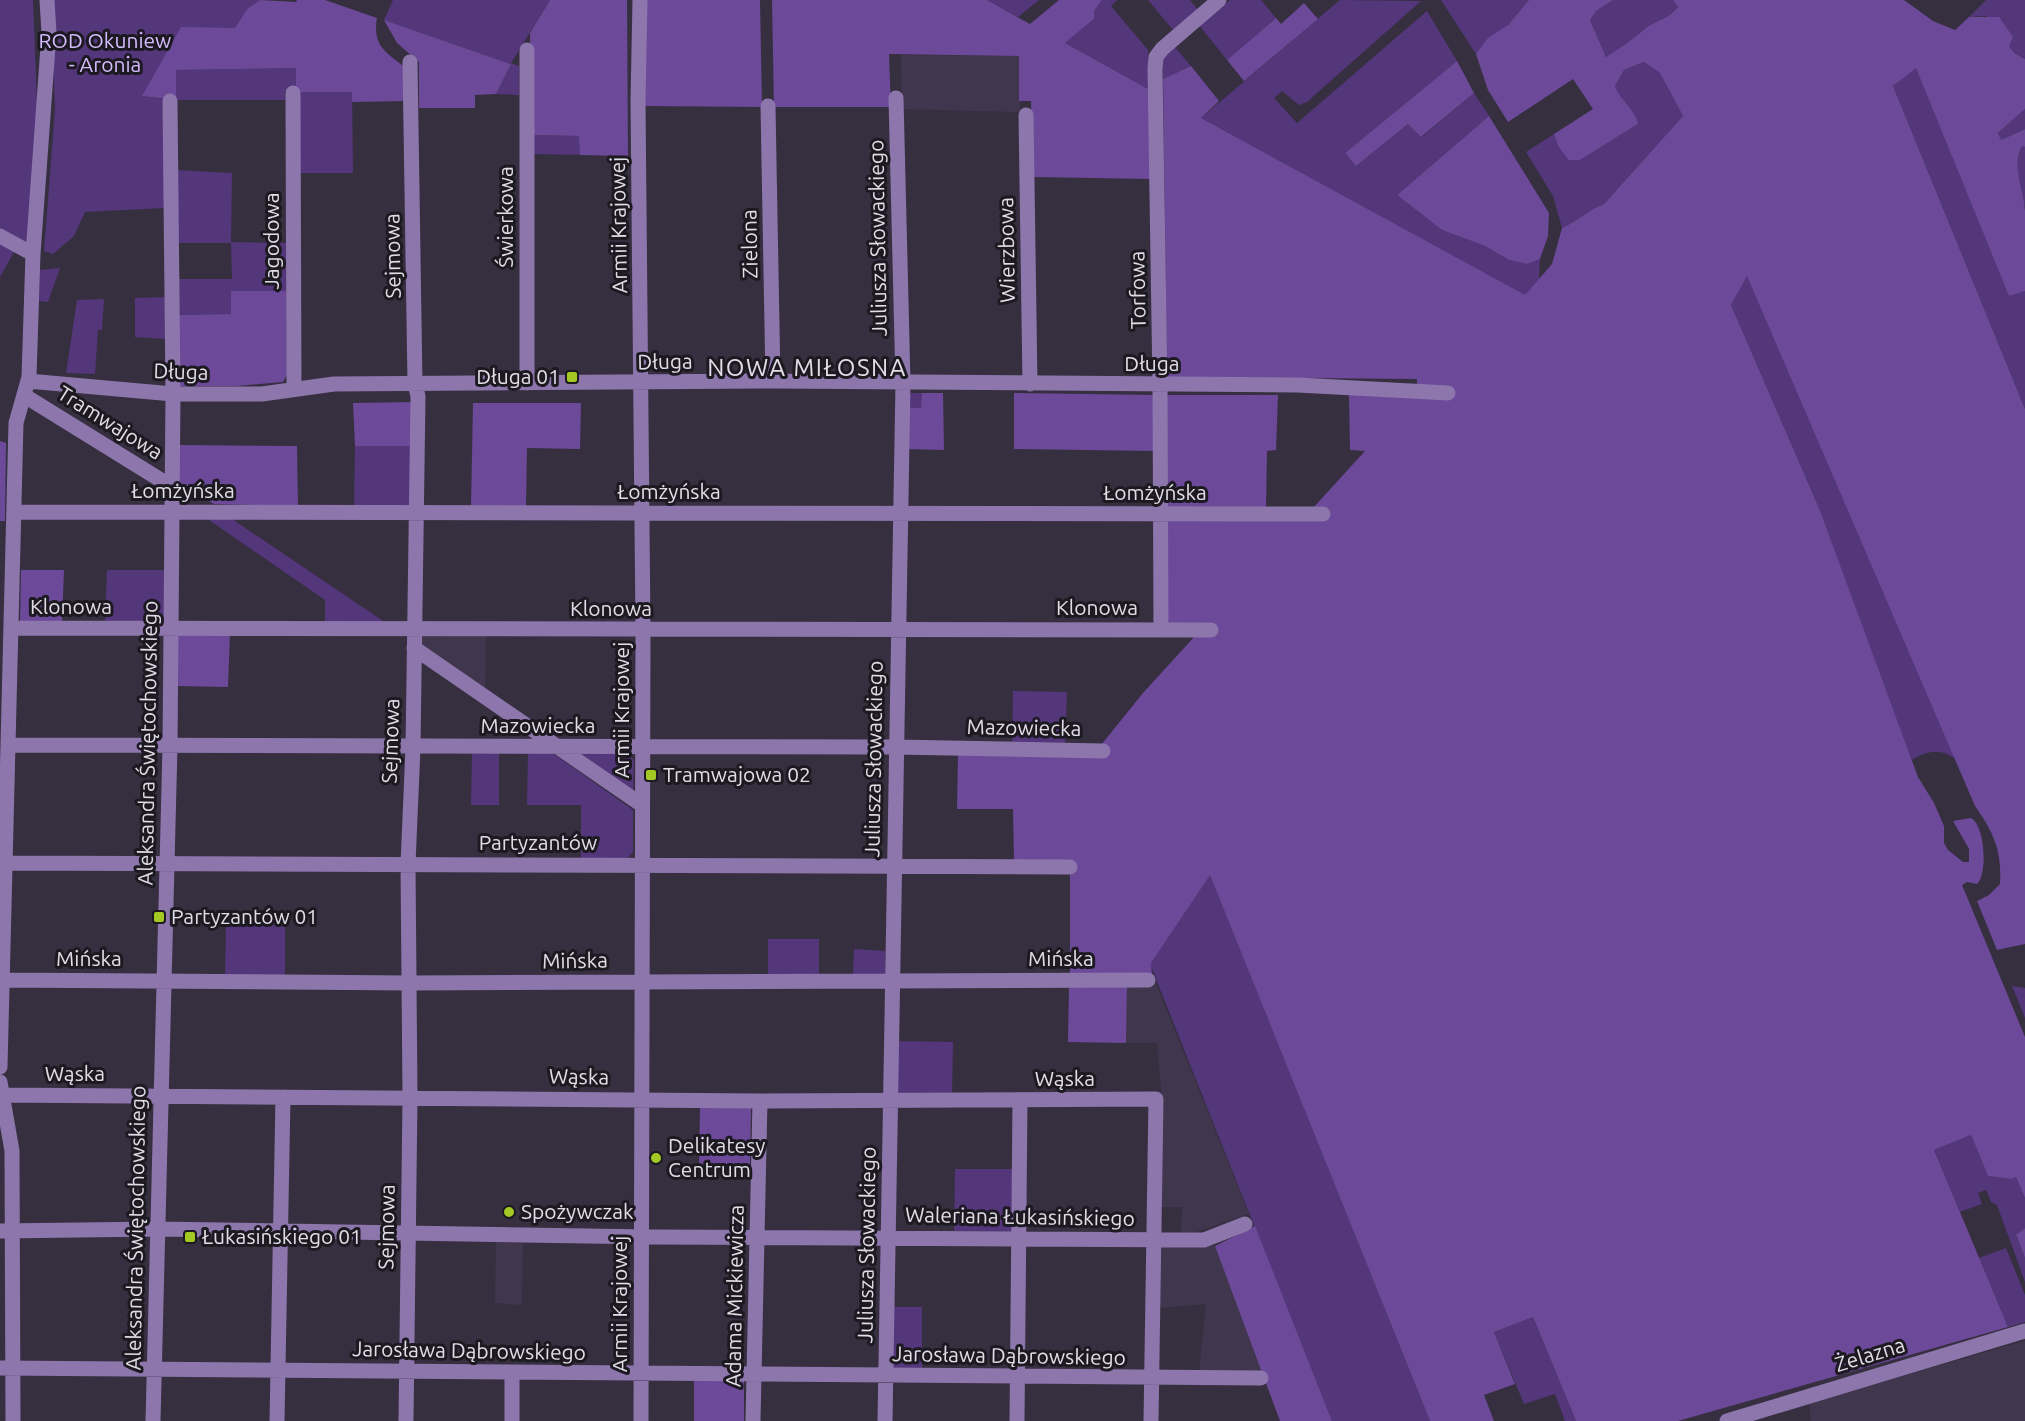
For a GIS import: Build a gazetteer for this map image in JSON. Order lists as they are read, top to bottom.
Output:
{
  "streets": {
    "street": [
      "Świerkowa",
      "Armii Krajowej",
      "Juliusza Słowackiego",
      "Jagodowa",
      "Zielona",
      "Wierzbowa",
      "Sejmowa",
      "Torfowa",
      "Długa",
      "Tramwajowa",
      "Łomżyńska",
      "Klonowa",
      "Mazowiecka",
      "Aleksandra Świętochowskiego",
      "Partyzantów",
      "Mińska",
      "Wąska",
      "Waleriana Łukasińskiego",
      "Adama Mickiewicza",
      "Jarosława Dąbrowskiego",
      "Żelazna"
    ]
  },
  "crossings": [
    ["Świerkowa", "Długa"],
    ["Armii Krajowej", "Długa"],
    ["Armii Krajowej", "Łomżyńska"],
    ["Armii Krajowej", "Klonowa"],
    ["Armii Krajowej", "Mazowiecka"],
    ["Armii Krajowej", "Partyzantów"],
    ["Armii Krajowej", "Mińska"],
    ["Armii Krajowej", "Wąska"],
    ["Armii Krajowej", "Waleriana Łukasińskiego"],
    ["Armii Krajowej", "Jarosława Dąbrowskiego"],
    ["Juliusza Słowackiego", "Długa"],
    ["Juliusza Słowackiego", "Łomżyńska"],
    ["Juliusza Słowackiego", "Klonowa"],
    ["Juliusza Słowackiego", "Mazowiecka"],
    ["Juliusza Słowackiego", "Partyzantów"],
    ["Juliusza Słowackiego", "Mińska"],
    ["Juliusza Słowackiego", "Wąska"],
    ["Juliusza Słowackiego", "Waleriana Łukasińskiego"],
    ["Juliusza Słowackiego", "Jarosława Dąbrowskiego"],
    ["Jagodowa", "Długa"],
    ["Zielona", "Długa"],
    ["Wierzbowa", "Długa"],
    ["Sejmowa", "Długa"],
    ["Sejmowa", "Łomżyńska"],
    ["Sejmowa", "Klonowa"],
    ["Sejmowa", "Mazowiecka"],
    ["Sejmowa", "Partyzantów"],
    ["Sejmowa", "Mińska"],
    ["Sejmowa", "Wąska"],
    ["Sejmowa", "Waleriana Łukasińskiego"],
    ["Sejmowa", "Jarosława Dąbrowskiego"],
    ["Torfowa", "Długa"],
    ["Torfowa", "Łomżyńska"],
    ["Torfowa", "Klonowa"],
    ["Długa", "Tramwajowa"],
    ["Długa", "Aleksandra Świętochowskiego"],
    ["Tramwajowa", "Aleksandra Świętochowskiego"],
    ["Łomżyńska", "Aleksandra Świętochowskiego"],
    ["Klonowa", "Aleksandra Świętochowskiego"],
    ["Mazowiecka", "Aleksandra Świętochowskiego"],
    ["Aleksandra Świętochowskiego", "Partyzantów"],
    ["Aleksandra Świętochowskiego", "Mińska"],
    ["Aleksandra Świętochowskiego", "Wąska"],
    ["Aleksandra Świętochowskiego", "Waleriana Łukasińskiego"],
    ["Aleksandra Świętochowskiego", "Jarosława Dąbrowskiego"],
    ["Wąska", "Waleriana Łukasińskiego"],
    ["Wąska", "Adama Mickiewicza"],
    ["Waleriana Łukasińskiego", "Adama Mickiewicza"],
    ["Adama Mickiewicza", "Jarosława Dąbrowskiego"]
  ],
  "districts": ["NOWA MIŁOSNA"],
  "parks": ["ROD Okuniew - Aronia"],
  "places": {
    "transit": [
      "Długa 01",
      "Tramwajowa 02",
      "Partyzantów 01",
      "Łukasińskiego 01"
    ],
    "other": ["Delikatesy Centrum", "Spożywczak"]
  }
}
